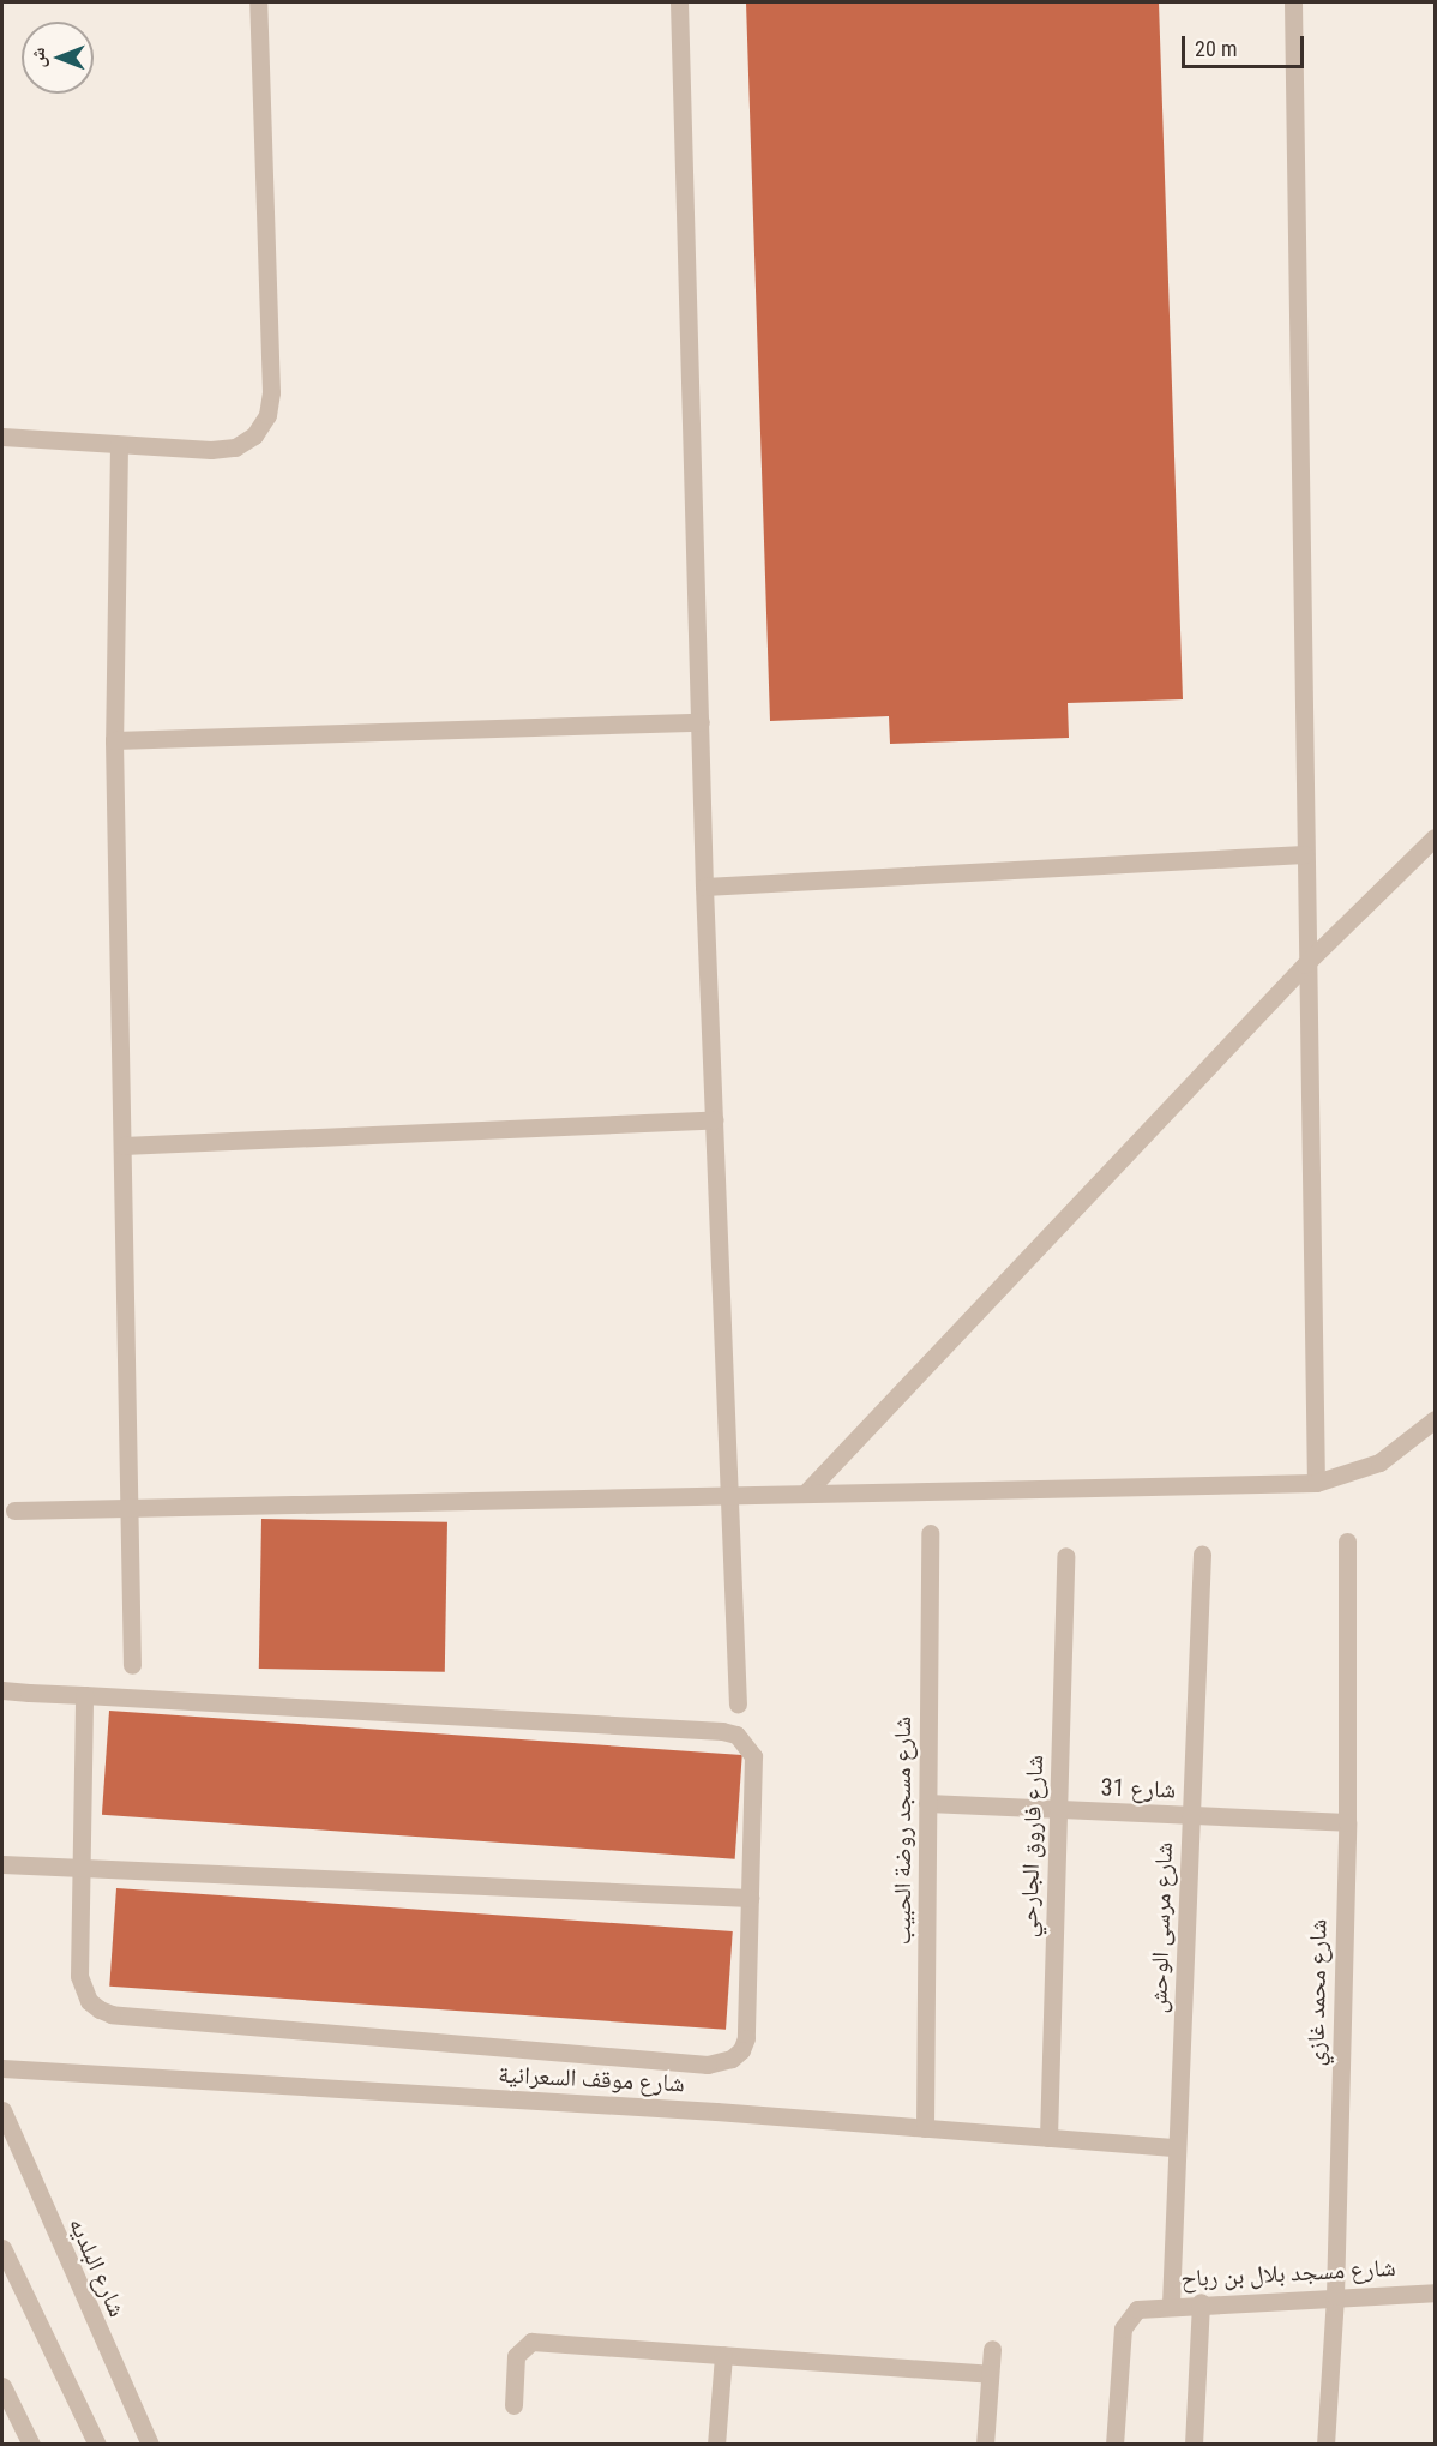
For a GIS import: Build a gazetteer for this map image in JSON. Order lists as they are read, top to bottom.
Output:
{
  "streets": {
    "street": [
      "شارع 31",
      "شارع مسجد روضة الحبيب",
      "شارع فاروق الجارحي",
      "شارع مرسى الوحش",
      "شارع محمد غازي",
      "شارع موقف السعرانية",
      "شارع البلديه",
      "شارع مسجد بلال بن رباح"
    ]
  },
  "crossings": [
    ["شارع 31", "شارع مسجد روضة الحبيب"],
    ["شارع 31", "شارع فاروق الجارحي"],
    ["شارع 31", "شارع مرسى الوحش"],
    ["شارع 31", "شارع محمد غازي"],
    ["شارع مسجد روضة الحبيب", "شارع موقف السعرانية"],
    ["شارع فاروق الجارحي", "شارع موقف السعرانية"],
    ["شارع مرسى الوحش", "شارع موقف السعرانية"],
    ["شارع مرسى الوحش", "شارع مسجد بلال بن رباح"],
    ["شارع محمد غازي", "شارع مسجد بلال بن رباح"]
  ],
  "scale_bar": "20 m",
  "north": "left"
}
